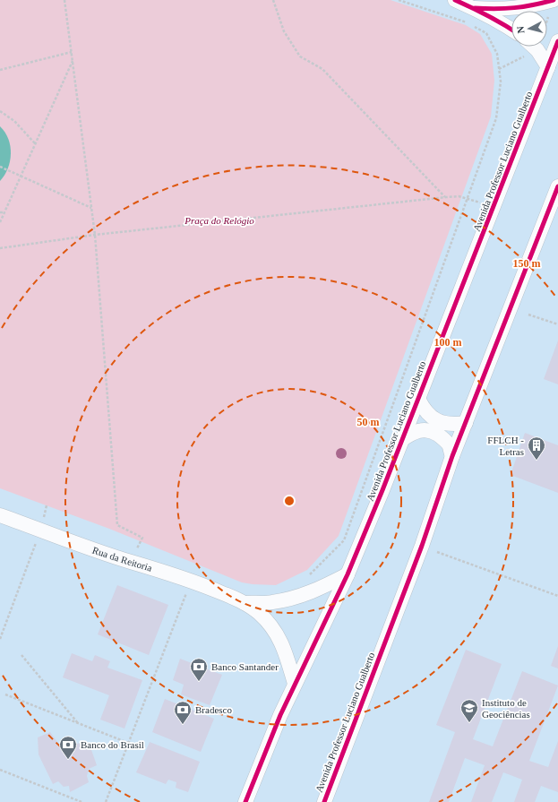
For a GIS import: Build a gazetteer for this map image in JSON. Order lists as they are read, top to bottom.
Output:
{
  "streets": {
    "street": ["Avenida Professor Luciano Gualberto", "Rua da Reitoria"]
  },
  "crossings": [
    ["Avenida Professor Luciano Gualberto", "Rua da Reitoria"]
  ],
  "parks": ["Praça do Relógio"],
  "places": {
    "building": ["FFLCH - Letras"],
    "bank": ["Banco Santander", "Bradesco", "Banco do Brasil"],
    "school or university": ["Instituto de Geociências"]
  },
  "north": "left",
  "rings": ["150 m", "100 m", "50 m"]
}
